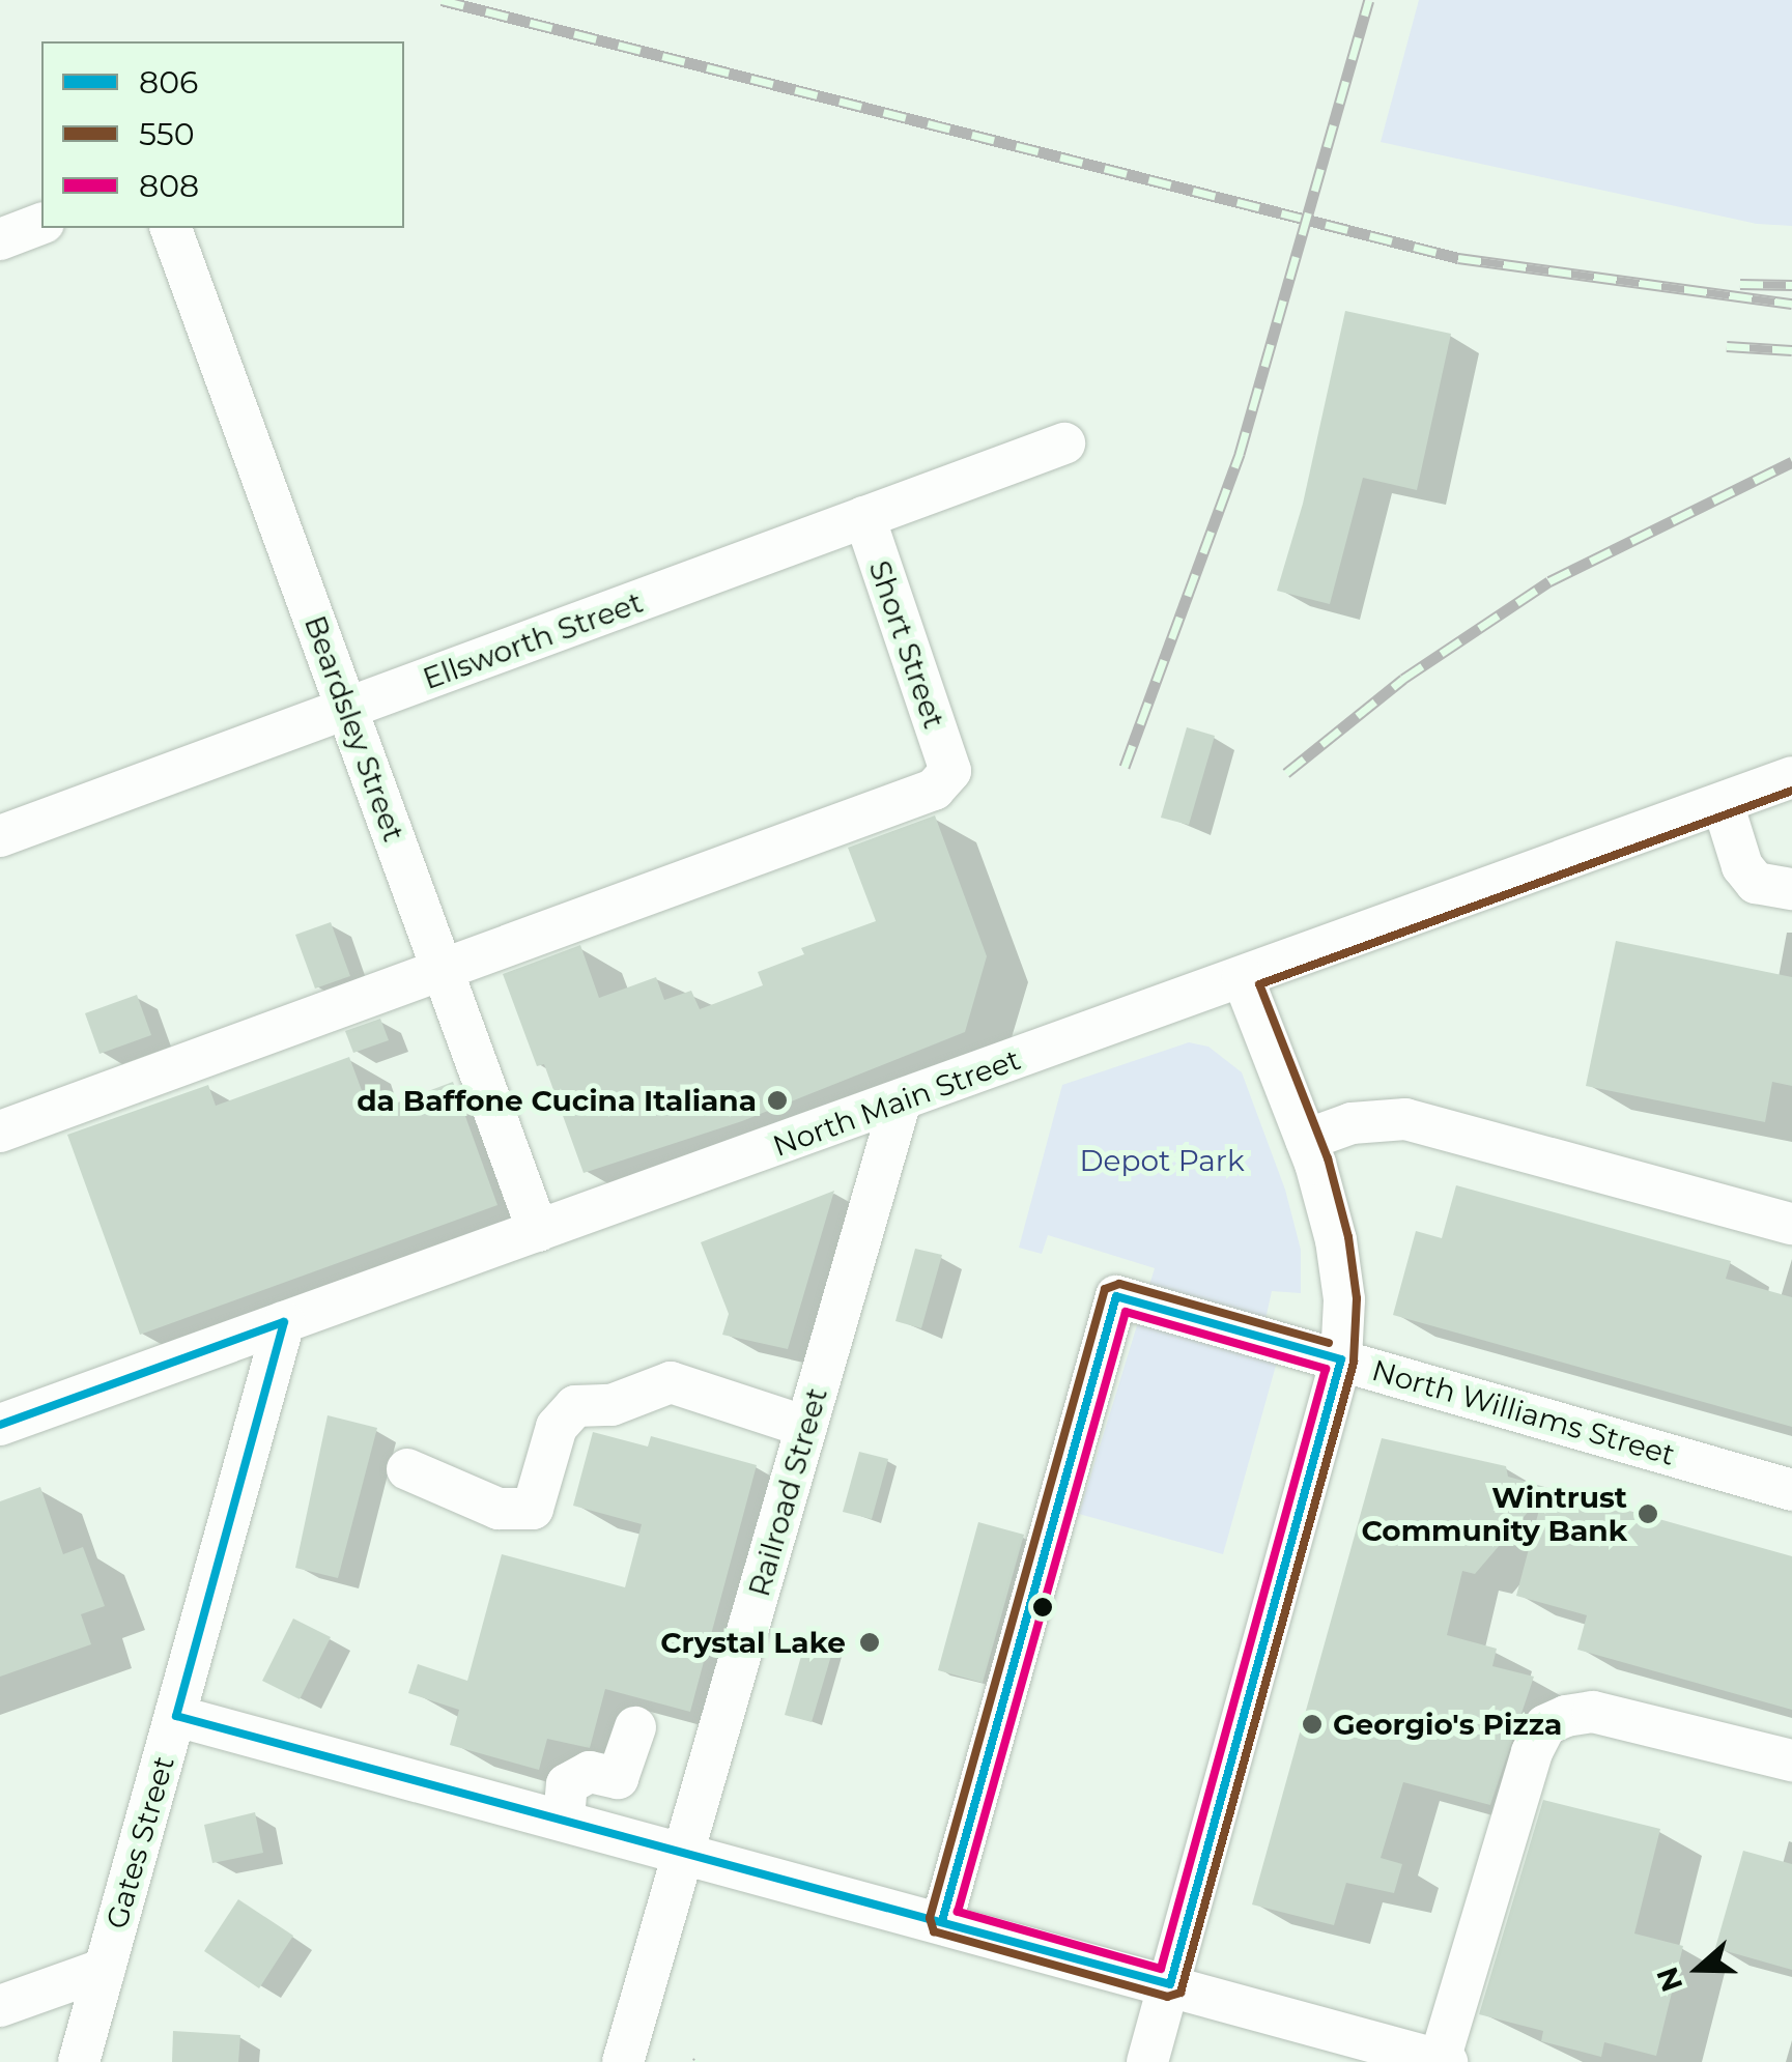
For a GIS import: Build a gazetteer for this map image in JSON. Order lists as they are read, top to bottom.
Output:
{
  "streets": {
    "street": [
      "Ellsworth Street",
      "Short Street",
      "Beardsley Street",
      "North Main Street",
      "North Williams Street",
      "Railroad Street",
      "Gates Street"
    ]
  },
  "crossings": [
    ["Ellsworth Street", "Short Street"],
    ["Ellsworth Street", "Beardsley Street"],
    ["Short Street", "Beardsley Street"],
    ["Beardsley Street", "North Main Street"],
    ["North Main Street", "North Williams Street"],
    ["North Main Street", "Railroad Street"],
    ["North Main Street", "Gates Street"]
  ],
  "parks": ["Depot Park"],
  "places": [
    "da Baffone Cucina Italiana",
    "Wintrust Community Bank",
    "Crystal Lake",
    "Georgio's Pizza"
  ],
  "lines": ["transit line 550", "transit line 806", "transit line 808"],
  "legend": ["806", "550", "808"],
  "north": "left"
}
